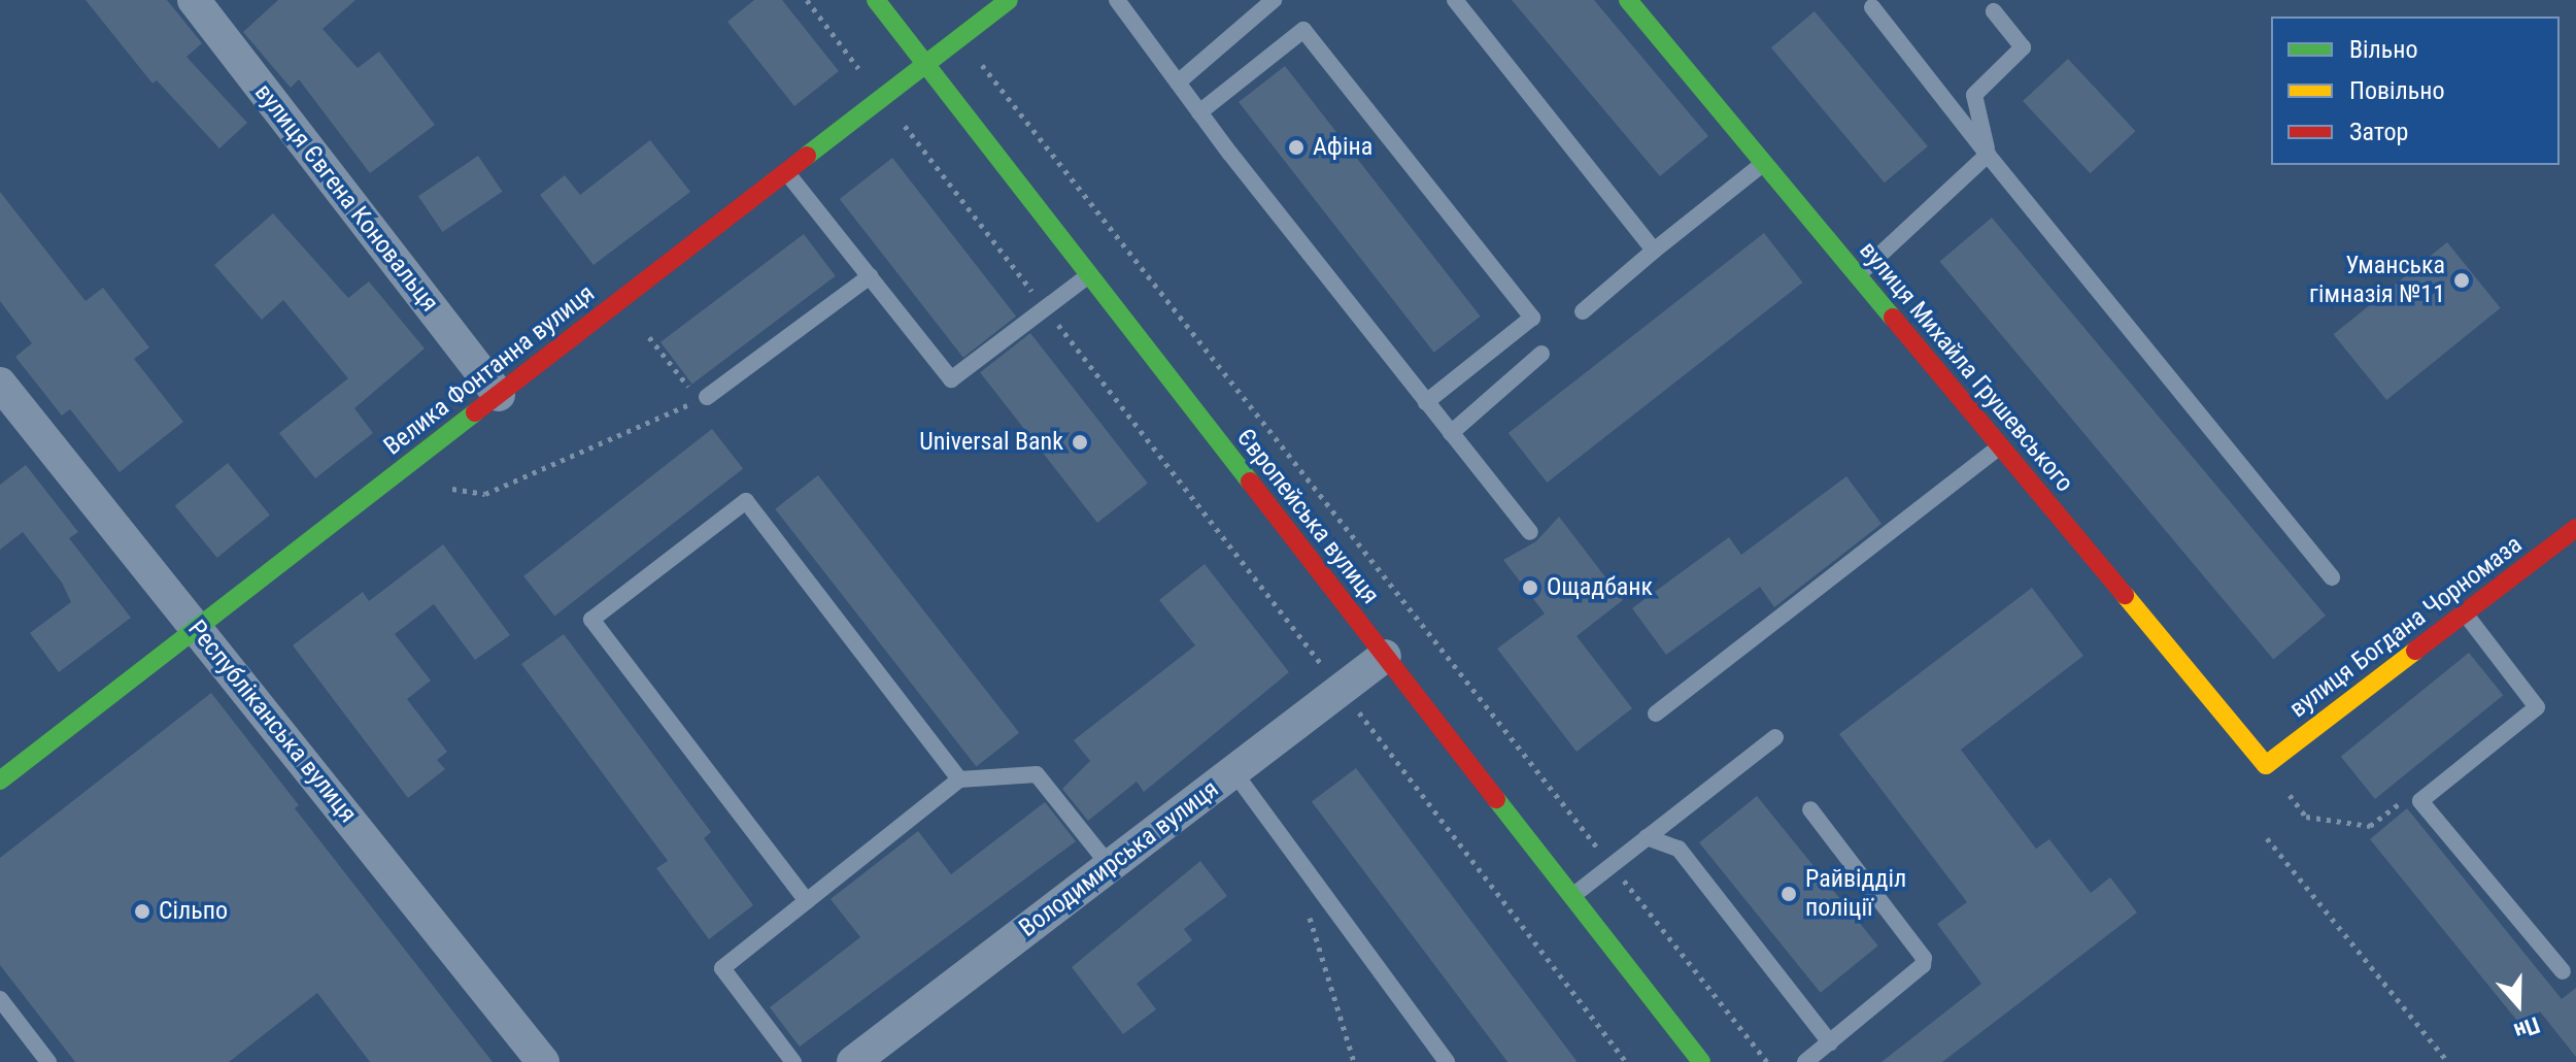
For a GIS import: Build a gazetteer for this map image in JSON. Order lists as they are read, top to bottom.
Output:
{
  "streets": {
    "street": [
      "вулиця Євгена Коновальця",
      "вулиця Михайла Грушевського",
      "Велика Фонтанна вулиця",
      "Європейська вулиця",
      "вулиця Богдана Чорномаза",
      "Республіканська вулиця",
      "Володимирська вулиця"
    ]
  },
  "crossings": [
    ["вулиця Євгена Коновальця", "Велика Фонтанна вулиця"],
    ["вулиця Михайла Грушевського", "вулиця Богдана Чорномаза"],
    ["Велика Фонтанна вулиця", "Європейська вулиця"],
    ["Велика Фонтанна вулиця", "Республіканська вулиця"],
    ["Європейська вулиця", "Володимирська вулиця"]
  ],
  "places": [
    "Афіна",
    "Уманська гімназія №11",
    "Universal Bank",
    "Ощадбанк",
    "Райвідділ поліції",
    "Сільпо"
  ],
  "legend": ["Вільно", "Повільно", "Затор"],
  "north": "bottom"
}
